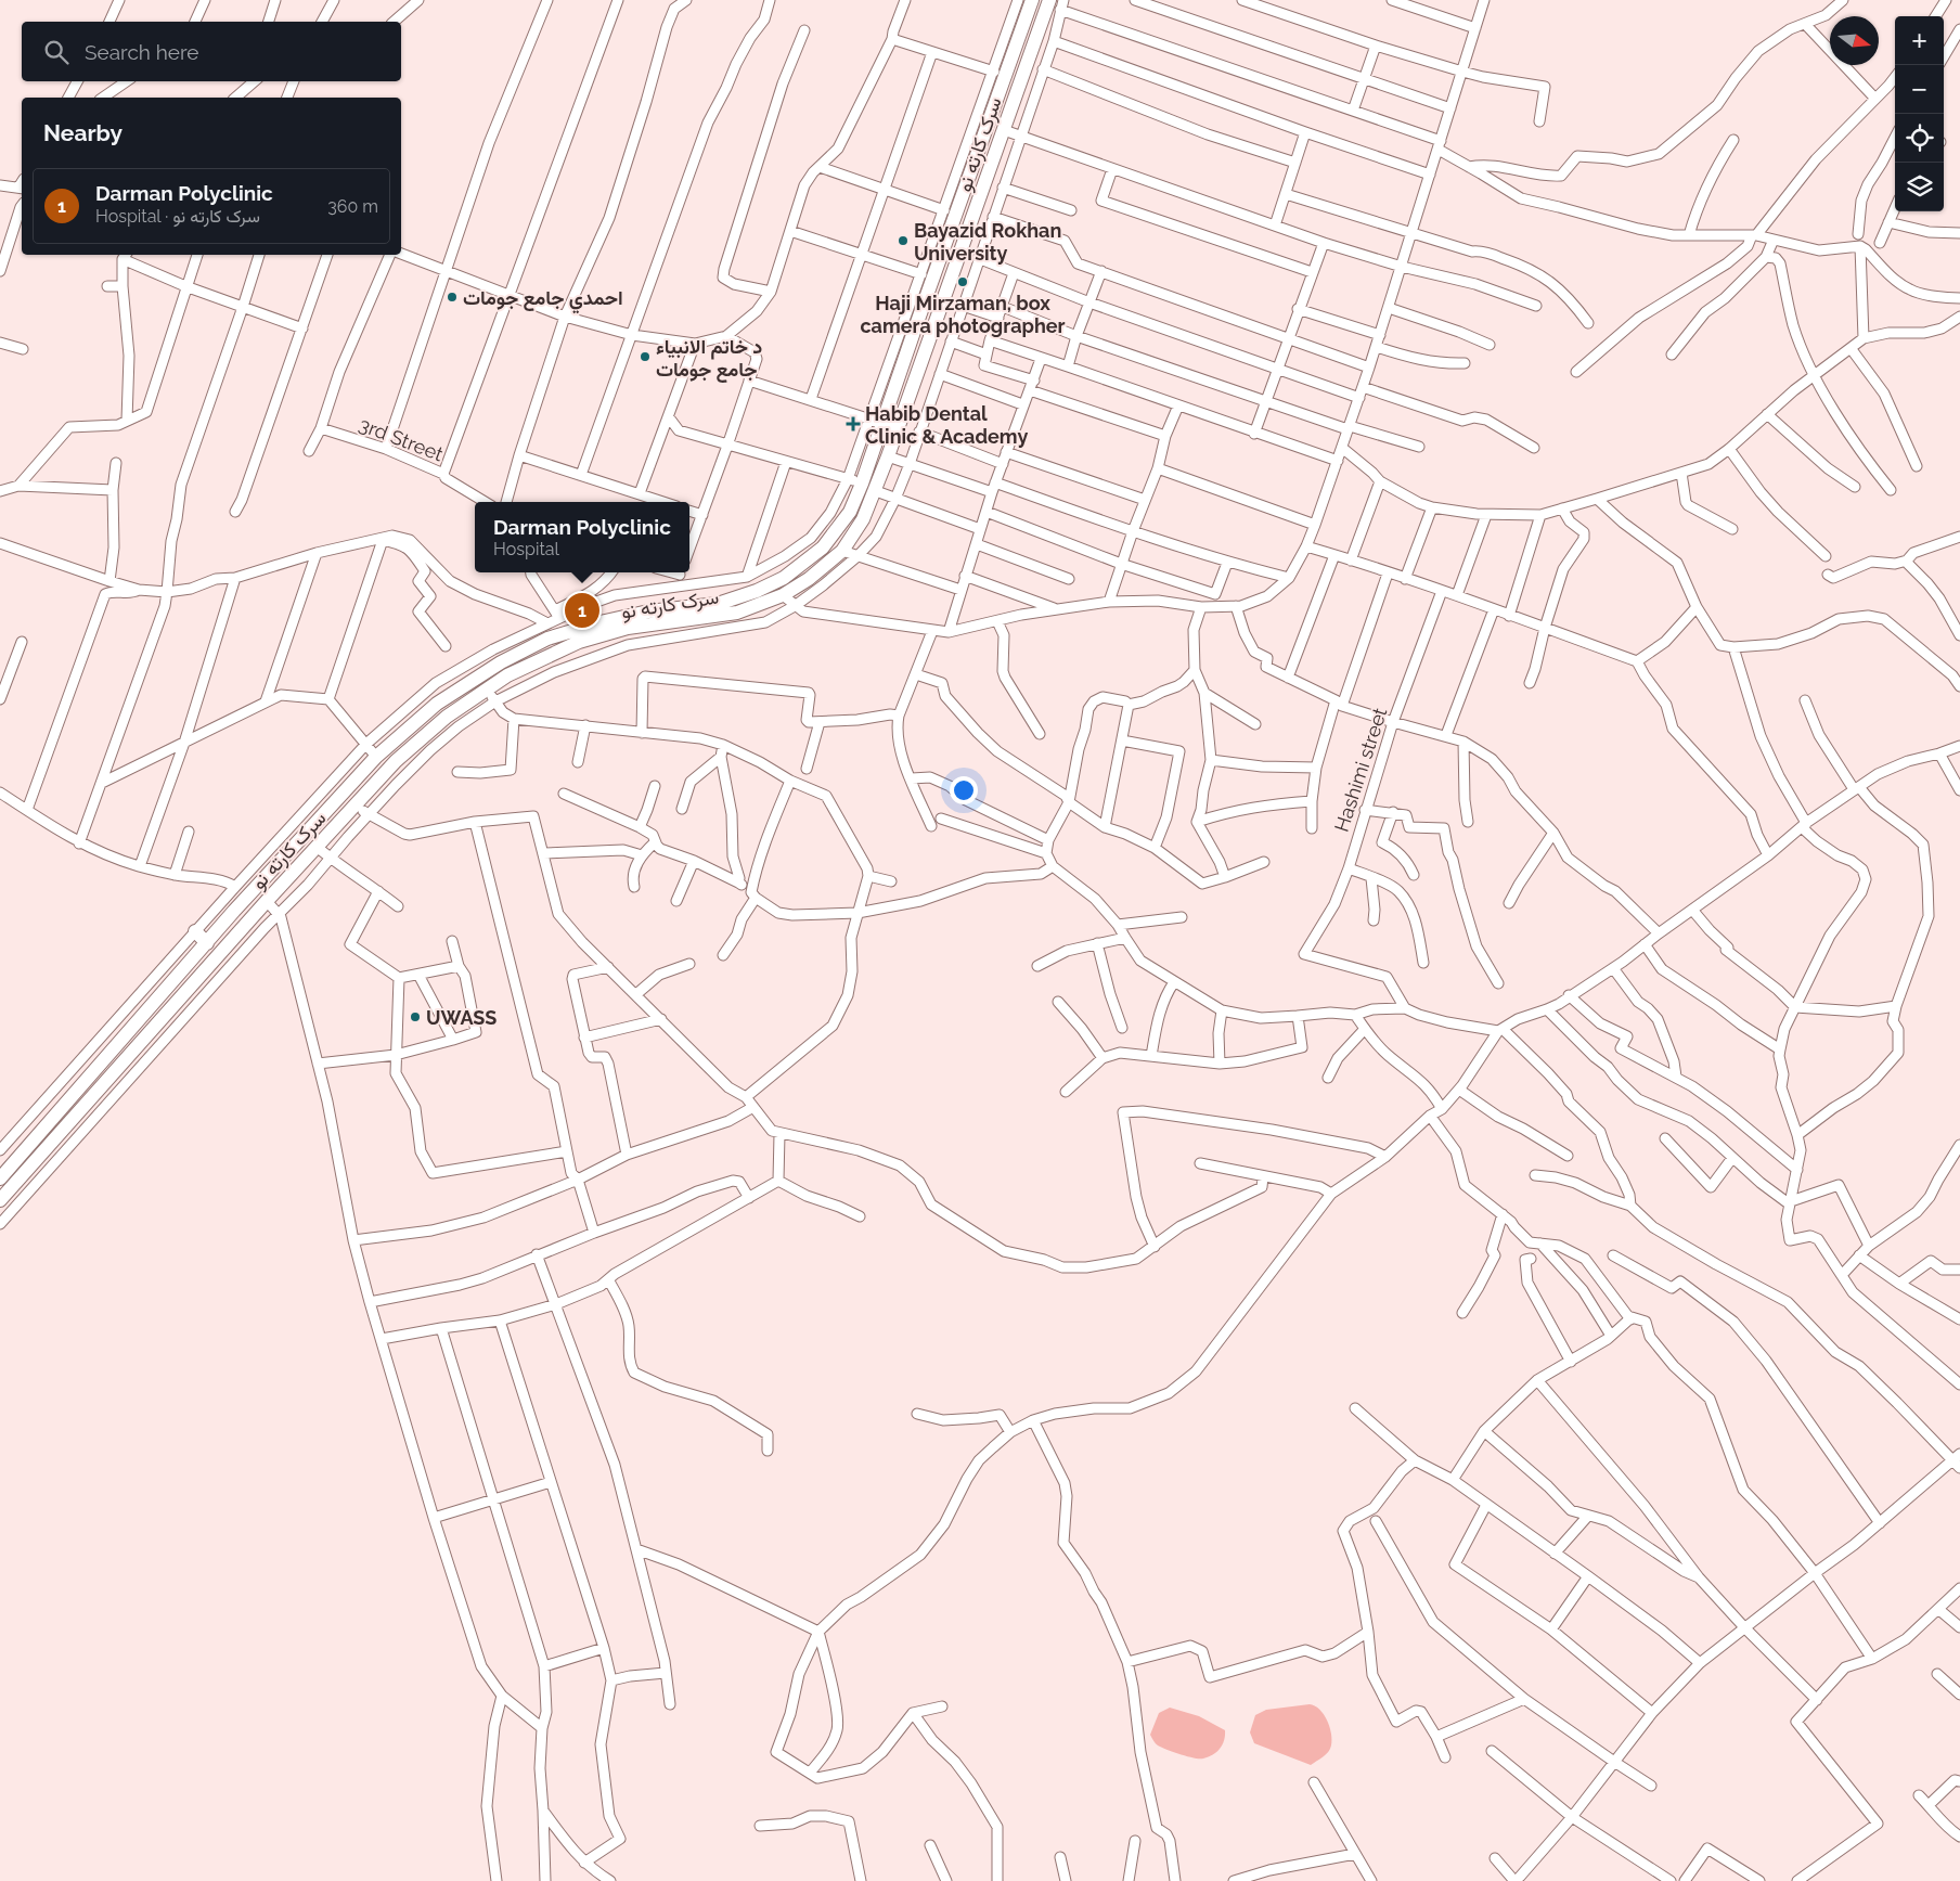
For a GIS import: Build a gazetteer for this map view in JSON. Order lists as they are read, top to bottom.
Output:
{
  "streets": {
    "highway": ["سرک کارته نو"],
    "street": ["3rd Street", "Hashimi street"]
  },
  "places": {
    "other": [
      "Bayazid Rokhan University",
      "Haji Mirzaman, box camera photographer",
      "احمدي جامع جومات",
      "د خاتم الانبیاء جامع جومات",
      "UWASS"
    ],
    "health": ["Habib Dental Clinic & Academy"]
  },
  "north": "right",
  "page": {
    "map_buttons": ["+", "−"],
    "search": "Search here",
    "heading": "Nearby",
    "list": [
      {
        "mark": "1",
        "name": "Darman Polyclinic",
        "note": "Hospital · سرک کارته نو",
        "value": "360 m"
      }
    ],
    "popup": ["Darman Polyclinic", "Hospital"],
    "pins": "1"
  }
}
